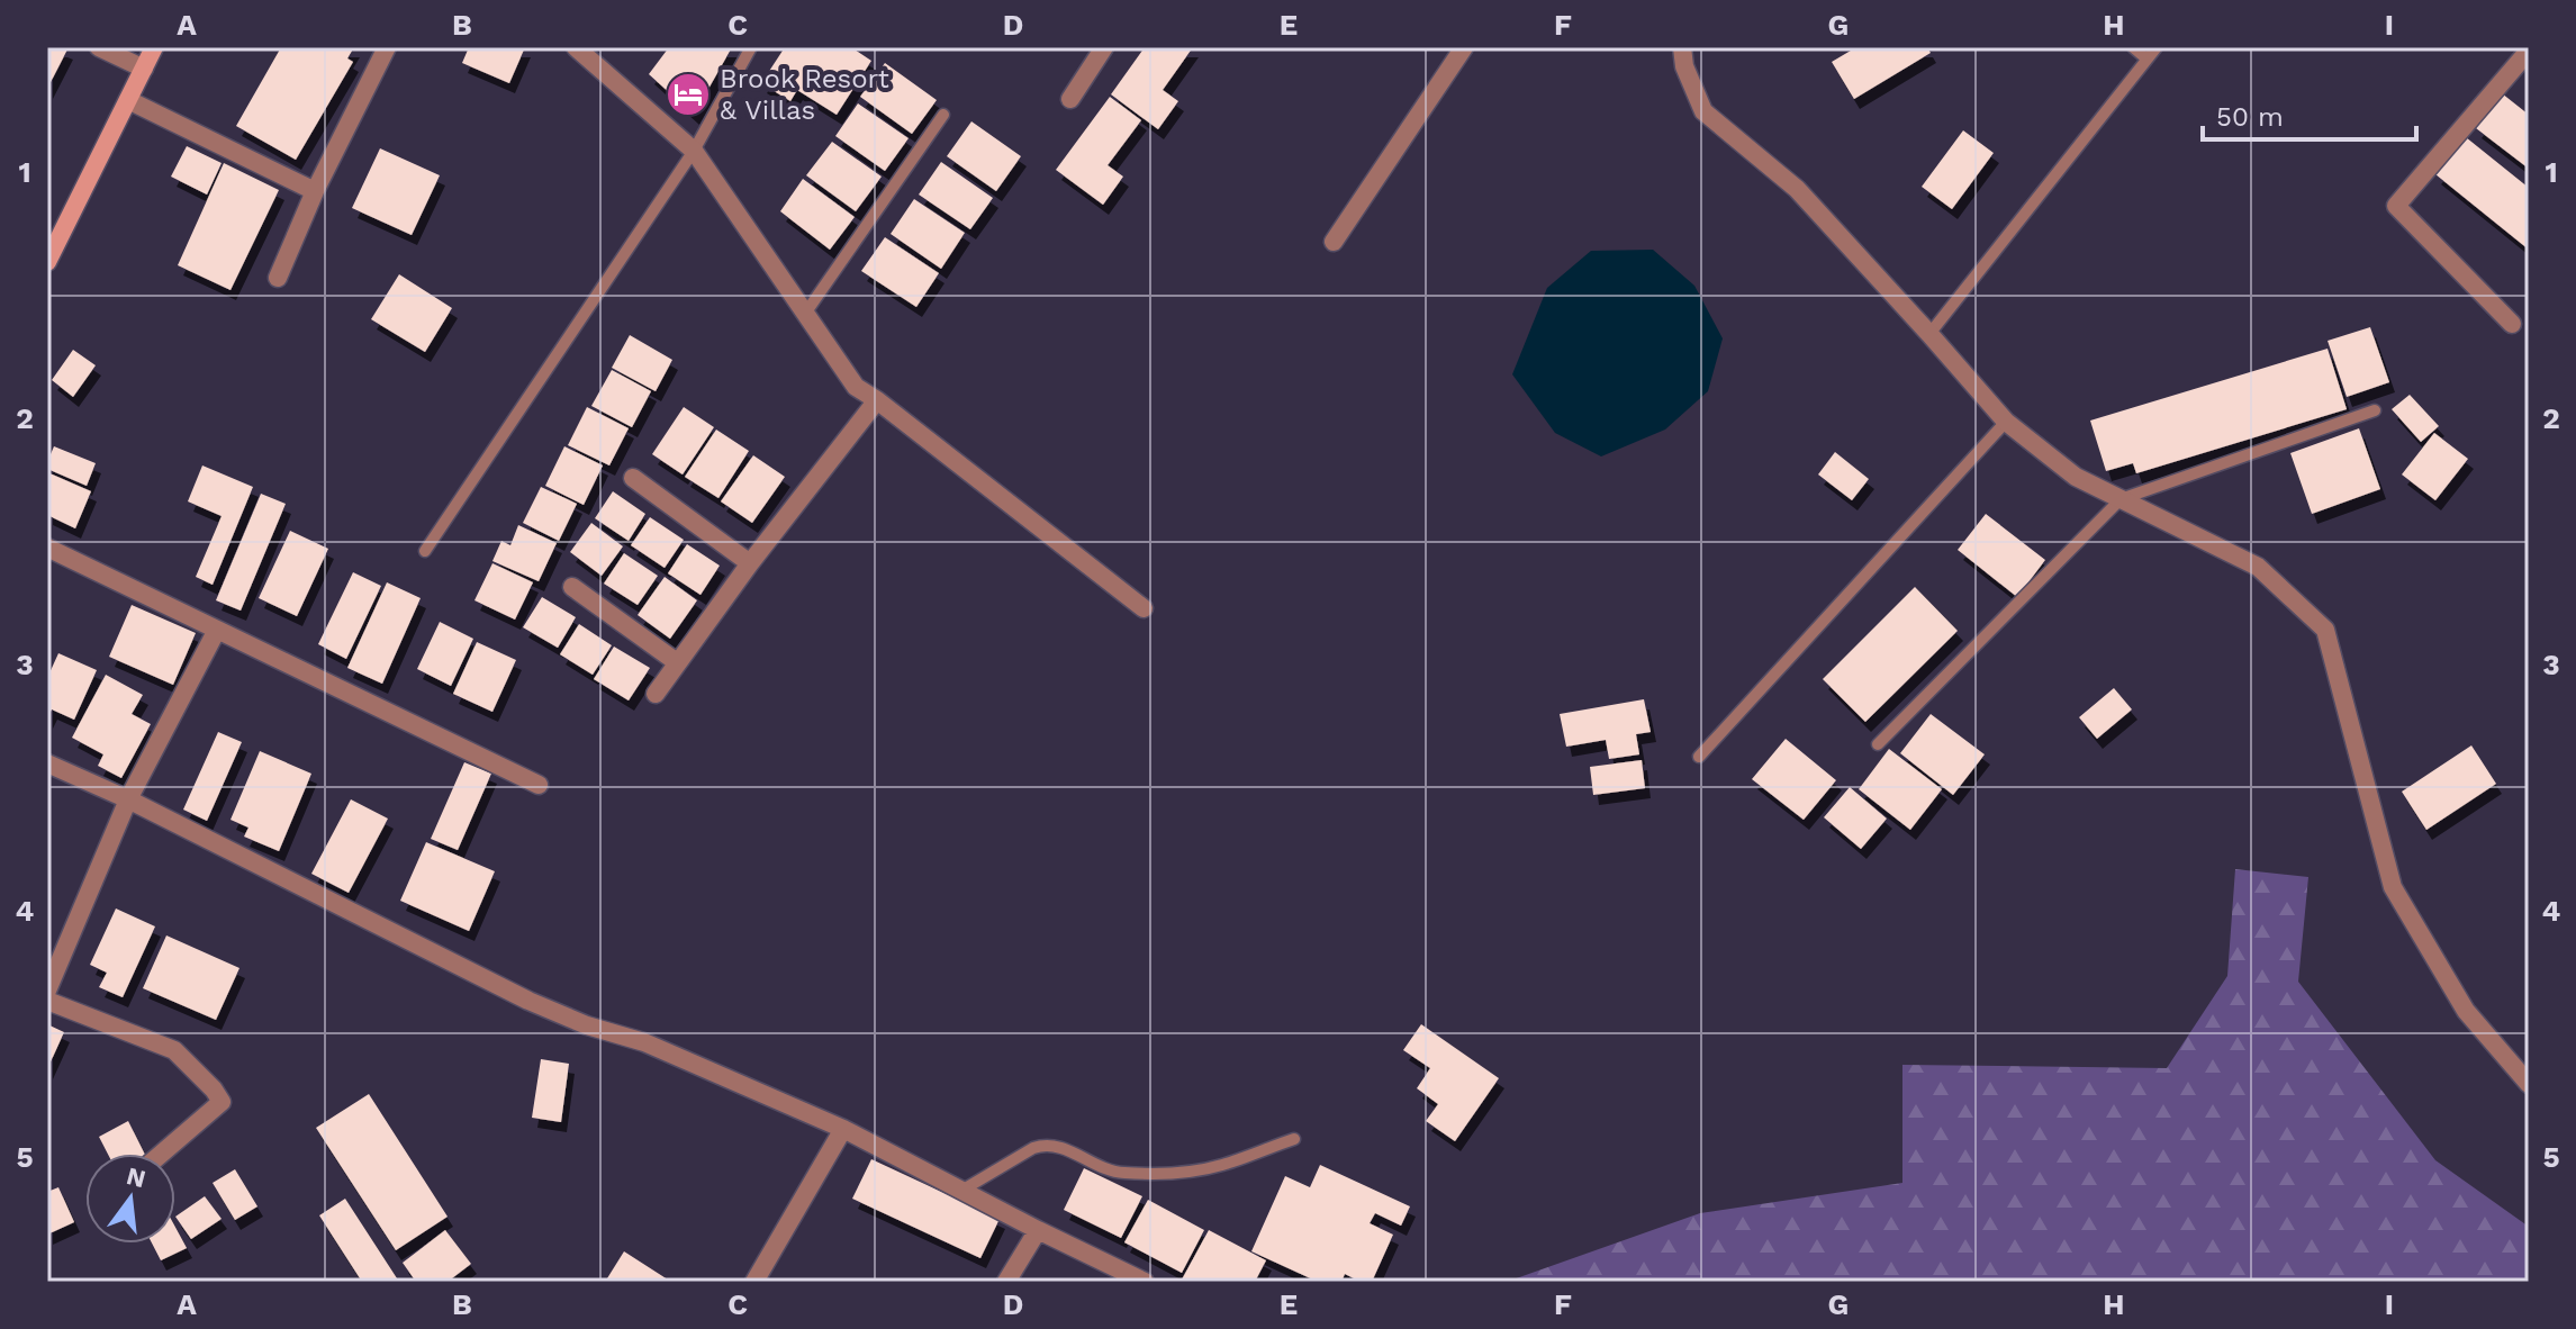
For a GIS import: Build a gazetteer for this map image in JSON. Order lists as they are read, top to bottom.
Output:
{
  "places": {
    "hotel": ["Brook Resort & Villas"]
  },
  "scale_bar": "50 m",
  "north": "top",
  "grid": {
    "columns": [
      "A",
      "B",
      "C",
      "D",
      "E",
      "F",
      "G",
      "H",
      "I"
    ],
    "rows": [
      "1",
      "2",
      "3",
      "4",
      "5"
    ]
  }
}
